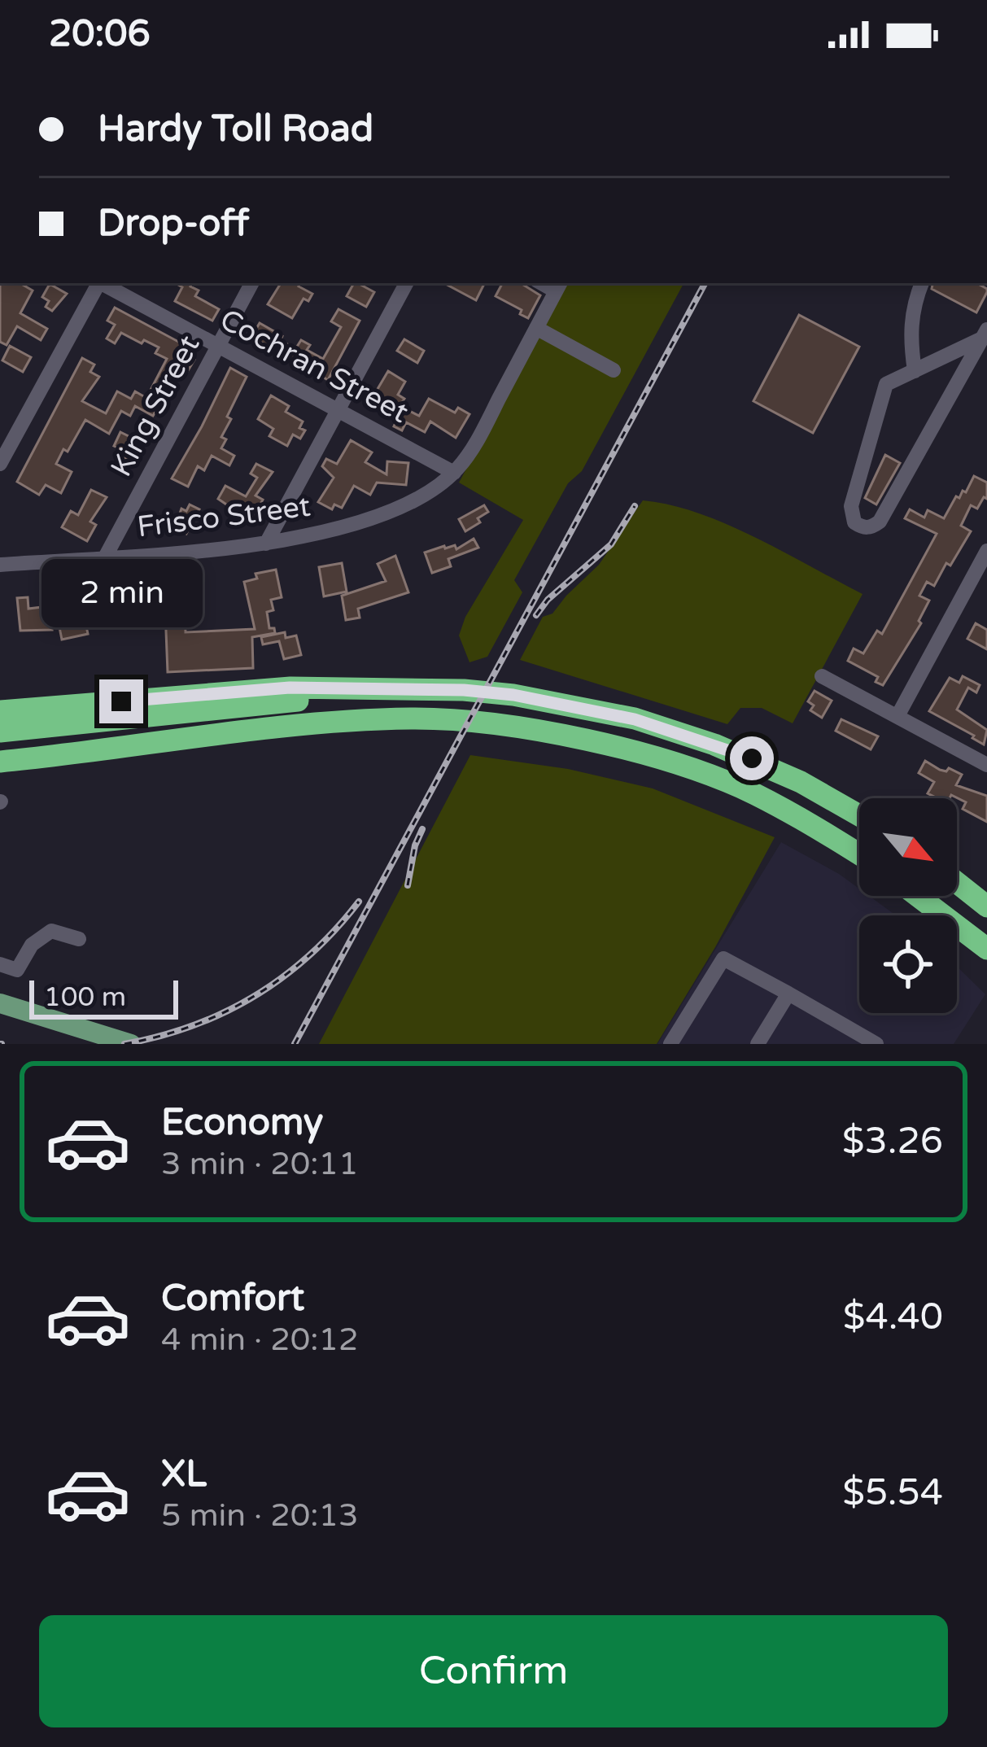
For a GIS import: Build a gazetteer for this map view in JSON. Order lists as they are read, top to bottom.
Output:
{
  "streets": {
    "street": ["Cochran Street", "King Street", "Frisco Street"]
  },
  "crossings": [
    ["Cochran Street", "King Street"],
    ["Cochran Street", "Frisco Street"],
    ["King Street", "Frisco Street"]
  ],
  "scale_bar": "100 m",
  "north": "bottom right",
  "page": {
    "status": "20:06",
    "banner": ["Hardy Toll Road", "Drop-off"],
    "bubble": "2 min",
    "scale": "100 m",
    "list": [
      {
        "name": "Economy",
        "note": "3 min · 20:11",
        "value": "$3.26"
      },
      {
        "name": "Comfort",
        "note": "4 min · 20:12",
        "value": "$4.40"
      },
      {
        "name": "XL",
        "note": "5 min · 20:13",
        "value": "$5.54"
      }
    ],
    "buttons": "Confirm"
  }
}
